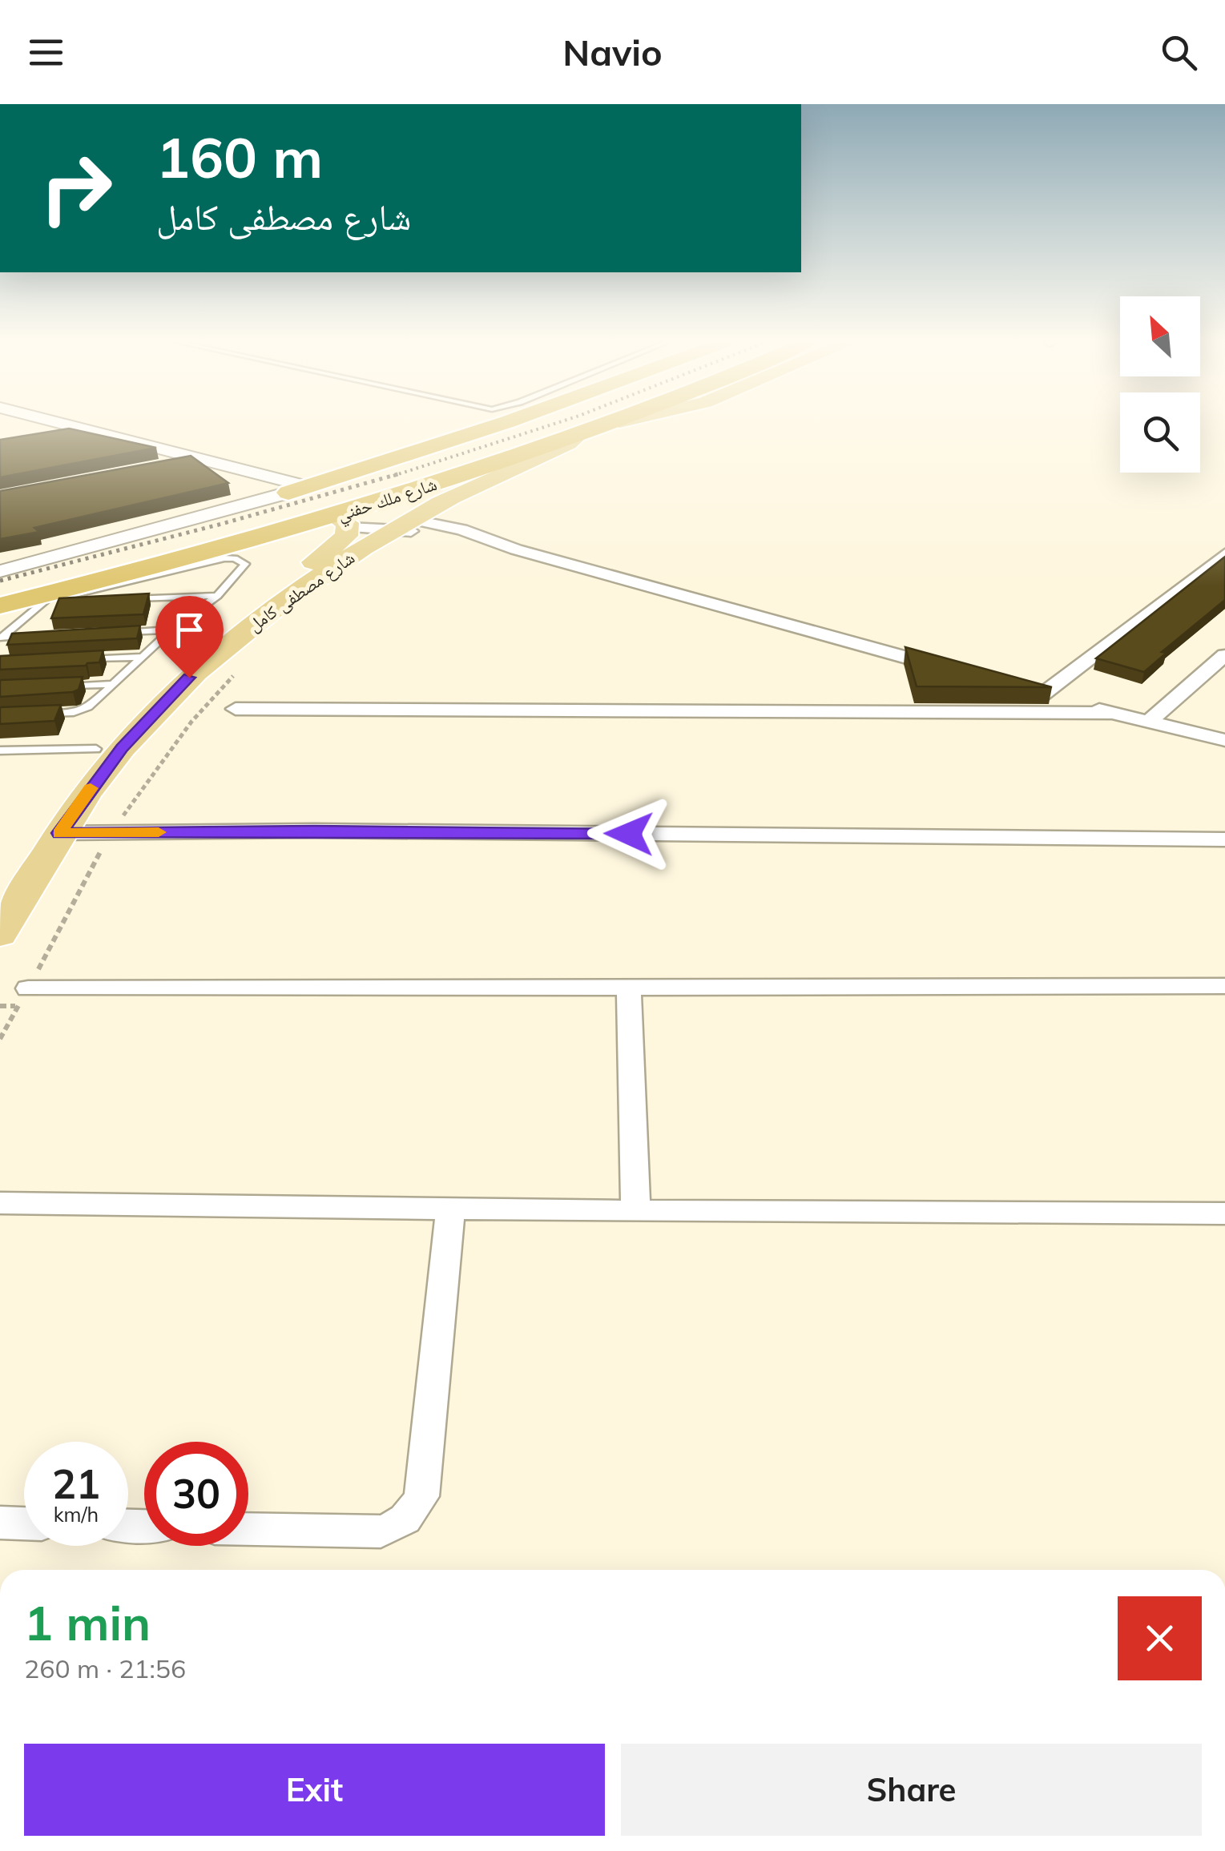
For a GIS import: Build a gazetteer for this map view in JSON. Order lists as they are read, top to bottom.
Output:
{
  "streets": {
    "highway": ["شارع ملك حفني"],
    "main road": ["شارع مصطفى كامل"]
  },
  "crossings": [
    ["شارع ملك حفني", "شارع مصطفى كامل"]
  ],
  "north": "top left",
  "page": {
    "header": "Navio",
    "turn": ["160 m", "شارع مصطفى كامل"],
    "speed": "21 km/h",
    "limit": "30",
    "heading": ["1 min", "260 m · 21:56"],
    "buttons": ["Exit", "Share"]
  }
}
